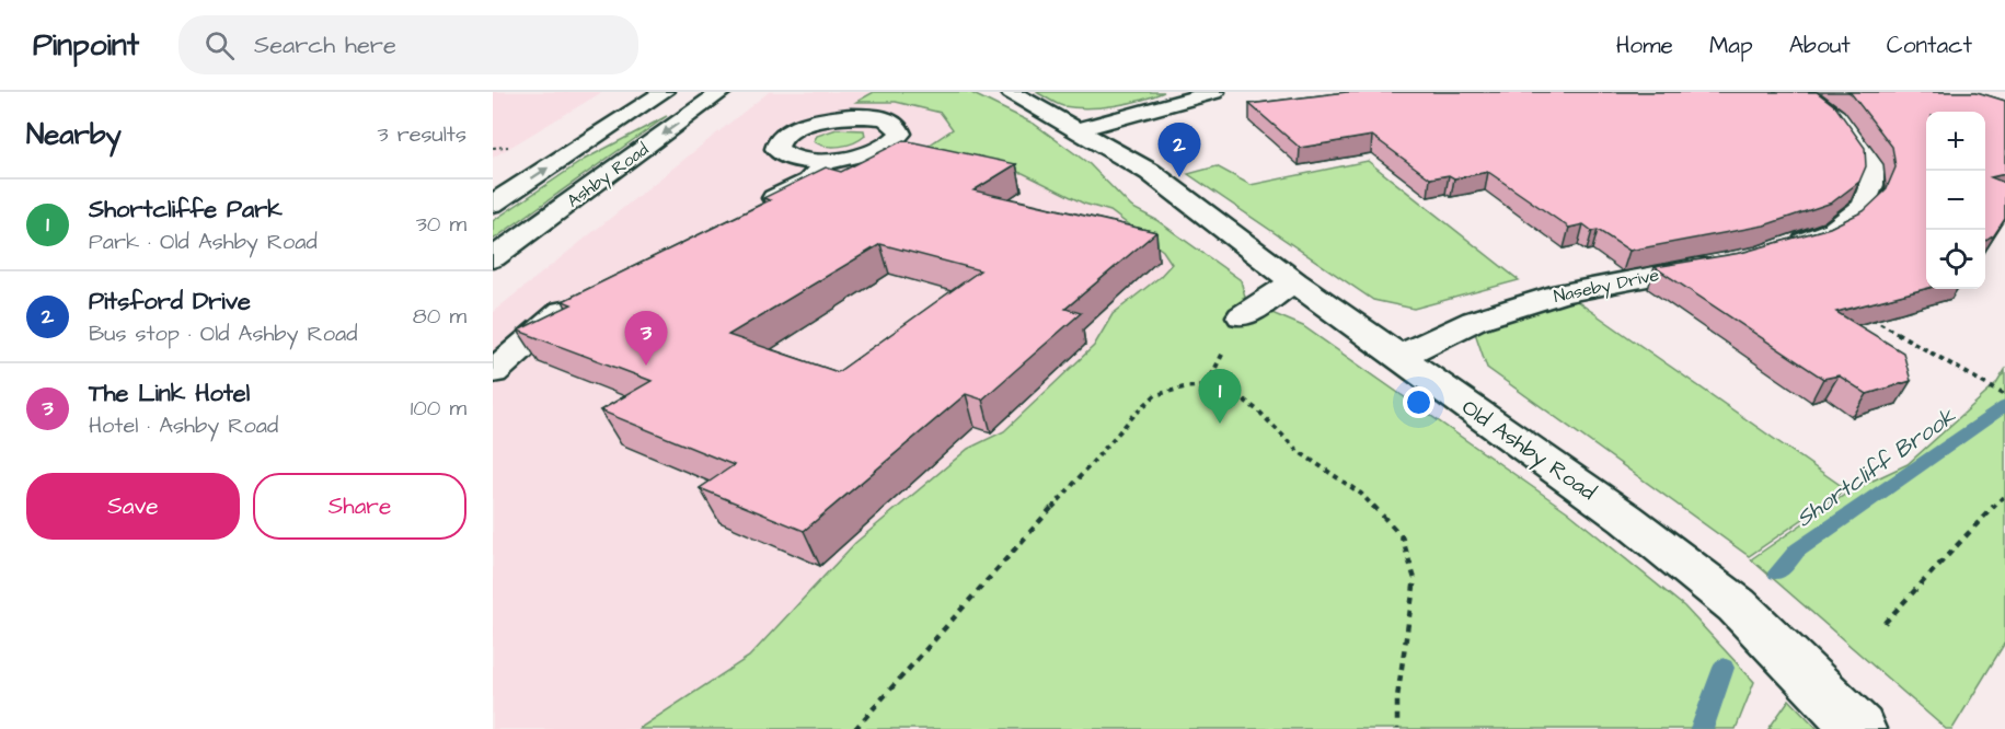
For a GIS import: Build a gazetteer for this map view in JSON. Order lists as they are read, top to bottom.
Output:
{
  "streets": {
    "street": ["Ashby Road", "Naseby Drive", "Old Ashby Road"]
  },
  "crossings": [
    ["Naseby Drive", "Old Ashby Road"]
  ],
  "water": ["Shortcliff Brook"],
  "page": {
    "header": "Pinpoint",
    "search": "Search here",
    "nav": [
      "Home",
      "Map",
      "About",
      "Contact"
    ],
    "heading": ["Nearby", "3 results"],
    "map_buttons": ["+", "−"],
    "pins": ["2", "3", "1"],
    "list": [
      {
        "mark": "1",
        "name": "Shortcliffe Park",
        "note": "Park · Old Ashby Road",
        "value": "30 m"
      },
      {
        "mark": "2",
        "name": "Pitsford Drive",
        "note": "Bus stop · Old Ashby Road",
        "value": "80 m"
      },
      {
        "mark": "3",
        "name": "The Link Hotel",
        "note": "Hotel · Ashby Road",
        "value": "100 m"
      }
    ],
    "buttons": ["Save", "Share"]
  }
}
